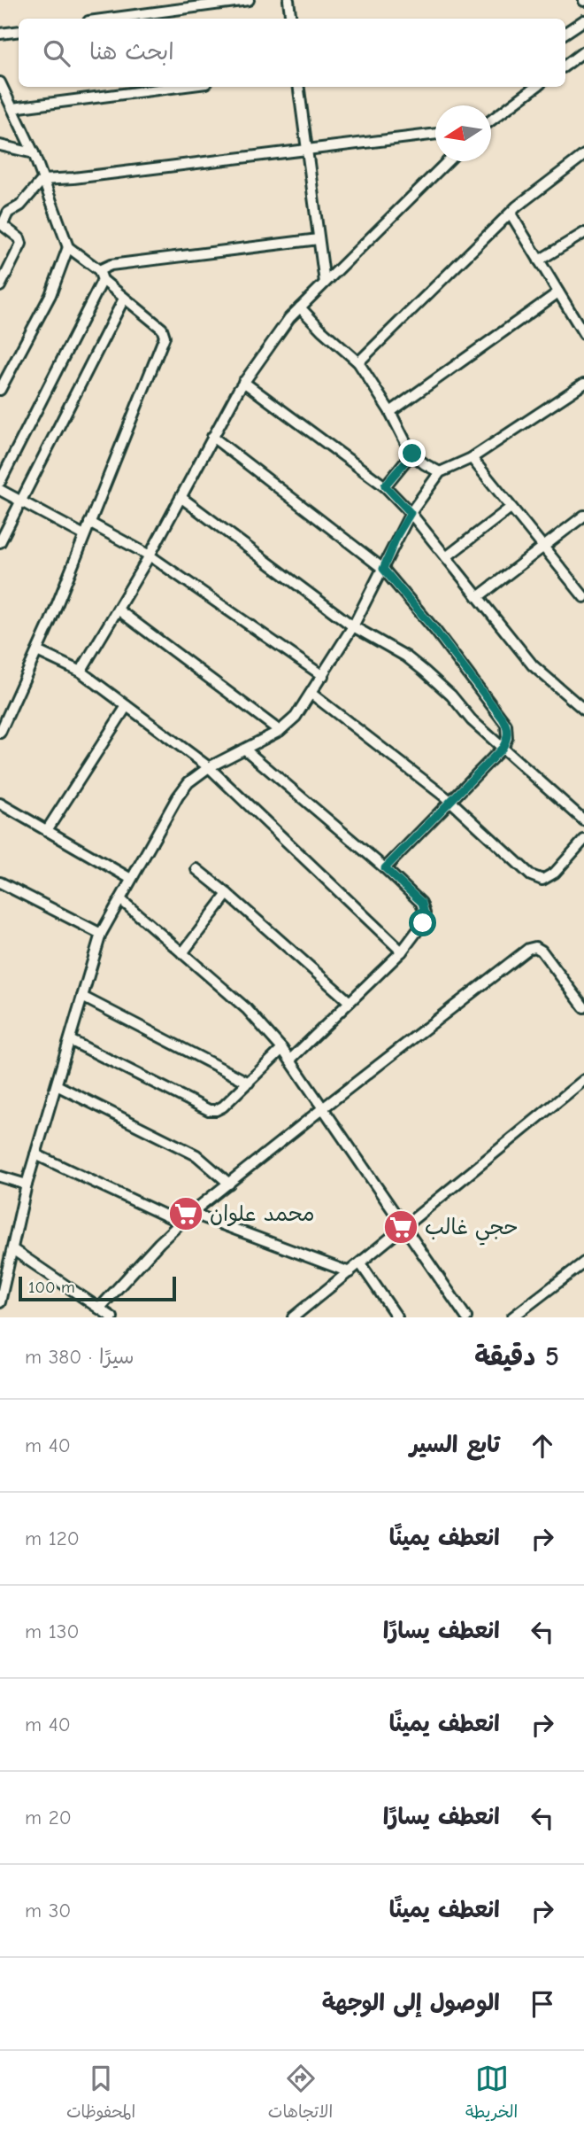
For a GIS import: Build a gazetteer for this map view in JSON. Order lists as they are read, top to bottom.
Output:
{
  "places": {
    "supermarket": ["محمد علوان", "حجي غالب"]
  },
  "scale_bar": "100 m",
  "north": "left",
  "page": {
    "search": "ابحث هنا",
    "scale": "100 m",
    "heading": ["5 دقيقة", "سيرًا · 380 m"],
    "list": [
      ["تابع السير", "40 m"],
      ["انعطف يمينًا", "120 m"],
      ["انعطف يسارًا", "130 m"],
      ["انعطف يمينًا", "40 m"],
      ["انعطف يسارًا", "20 m"],
      ["انعطف يمينًا", "30 m"],
      "الوصول إلى الوجهة"
    ],
    "nav": ["الخريطة", "الاتجاهات", "المحفوظات"]
  }
}
